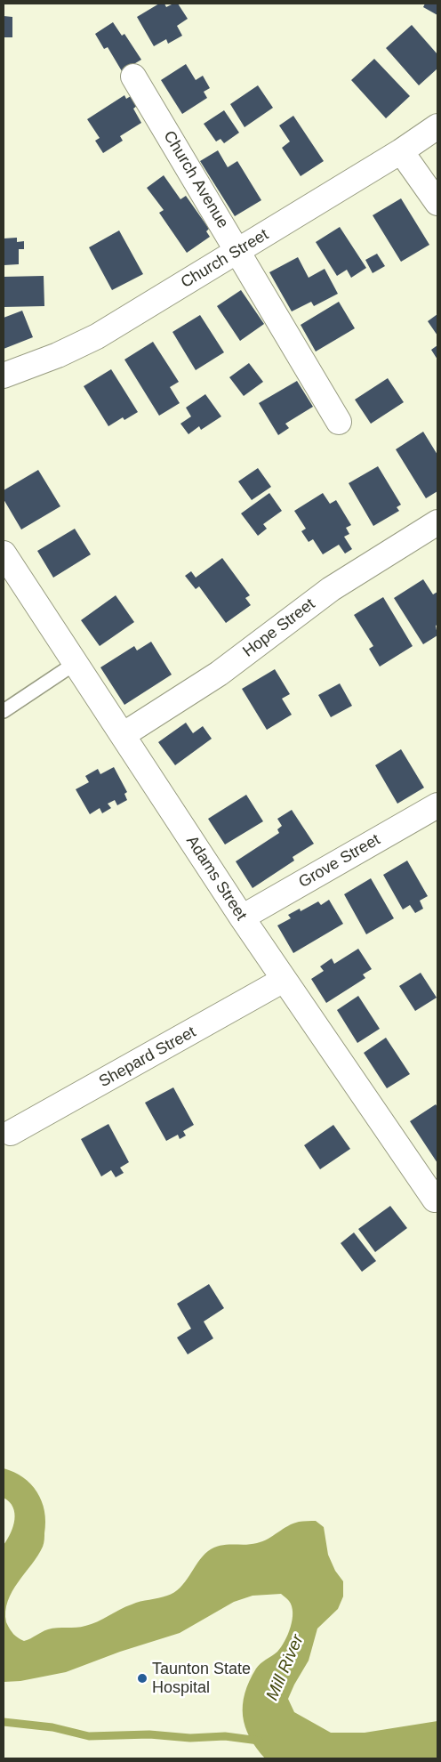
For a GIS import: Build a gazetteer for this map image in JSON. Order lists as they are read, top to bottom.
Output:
{
  "streets": {
    "street": [
      "Church Avenue",
      "Church Street",
      "Hope Street",
      "Grove Street",
      "Adams Street",
      "Shepard Street"
    ]
  },
  "crossings": [
    ["Church Avenue", "Church Street"],
    ["Hope Street", "Adams Street"],
    ["Grove Street", "Adams Street"],
    ["Adams Street", "Shepard Street"]
  ],
  "water": ["Mill River"],
  "places": ["Taunton State Hospital"]
}
